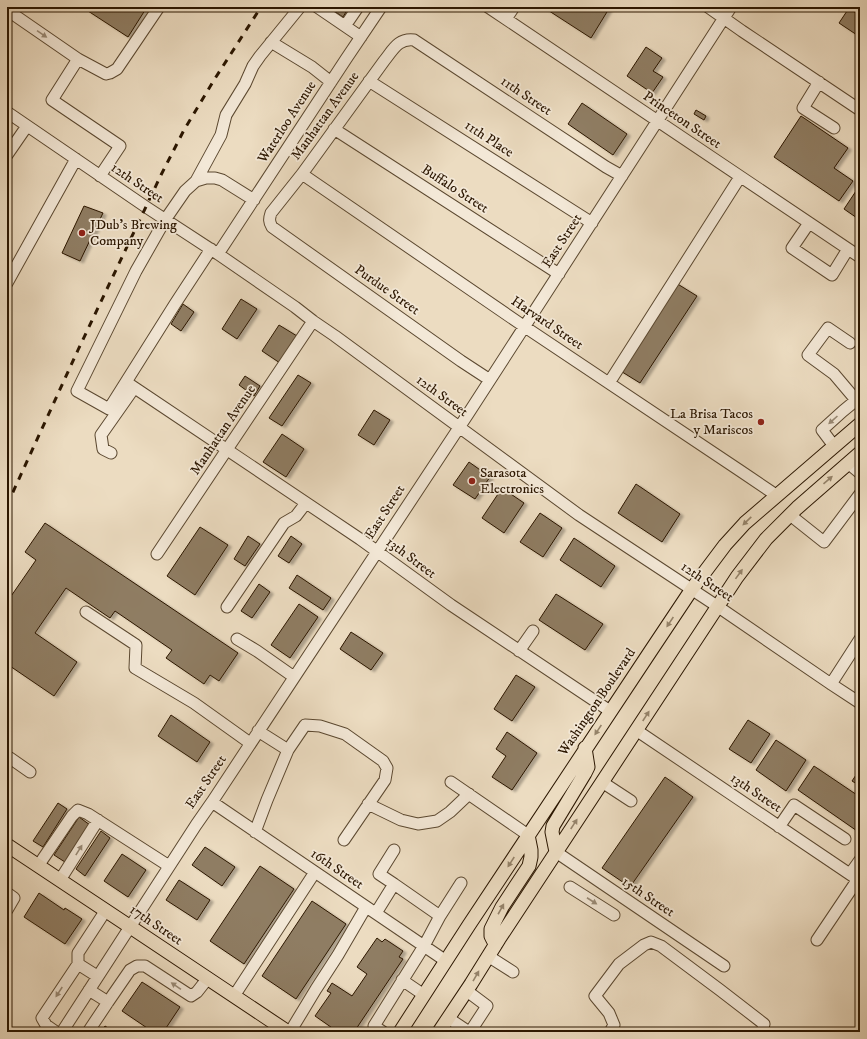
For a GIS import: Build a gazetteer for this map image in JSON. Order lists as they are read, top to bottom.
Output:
{
  "streets": {
    "main road": ["Washington Boulevard", "17th Street"],
    "street": [
      "11th Street",
      "Manhattan Avenue",
      "Princeton Street",
      "Waterloo Avenue",
      "11th Place",
      "12th Street",
      "Buffalo Street",
      "East Street",
      "Purdue Street",
      "Harvard Street",
      "13th Street",
      "16th Street",
      "15th Street"
    ]
  },
  "crossings": [
    ["11th Street", "Manhattan Avenue"],
    ["11th Street", "East Street"],
    ["Manhattan Avenue", "11th Place"],
    ["Manhattan Avenue", "12th Street"],
    ["Manhattan Avenue", "Buffalo Street"],
    ["Manhattan Avenue", "Purdue Street"],
    ["Manhattan Avenue", "Harvard Street"],
    ["Manhattan Avenue", "13th Street"],
    ["Princeton Street", "East Street"],
    ["Waterloo Avenue", "12th Street"],
    ["Waterloo Avenue", "13th Street"],
    ["11th Place", "East Street"],
    ["12th Street", "East Street"],
    ["12th Street", "Washington Boulevard"],
    ["Buffalo Street", "East Street"],
    ["East Street", "Purdue Street"],
    ["East Street", "Harvard Street"],
    ["East Street", "13th Street"],
    ["East Street", "16th Street"],
    ["East Street", "17th Street"],
    ["Harvard Street", "Washington Boulevard"],
    ["13th Street", "Washington Boulevard"],
    ["Washington Boulevard", "16th Street"]
  ],
  "places": ["JDub's Brewing Company", "La Brisa Tacos y Mariscos", "Sarasota Electronics"]
}
